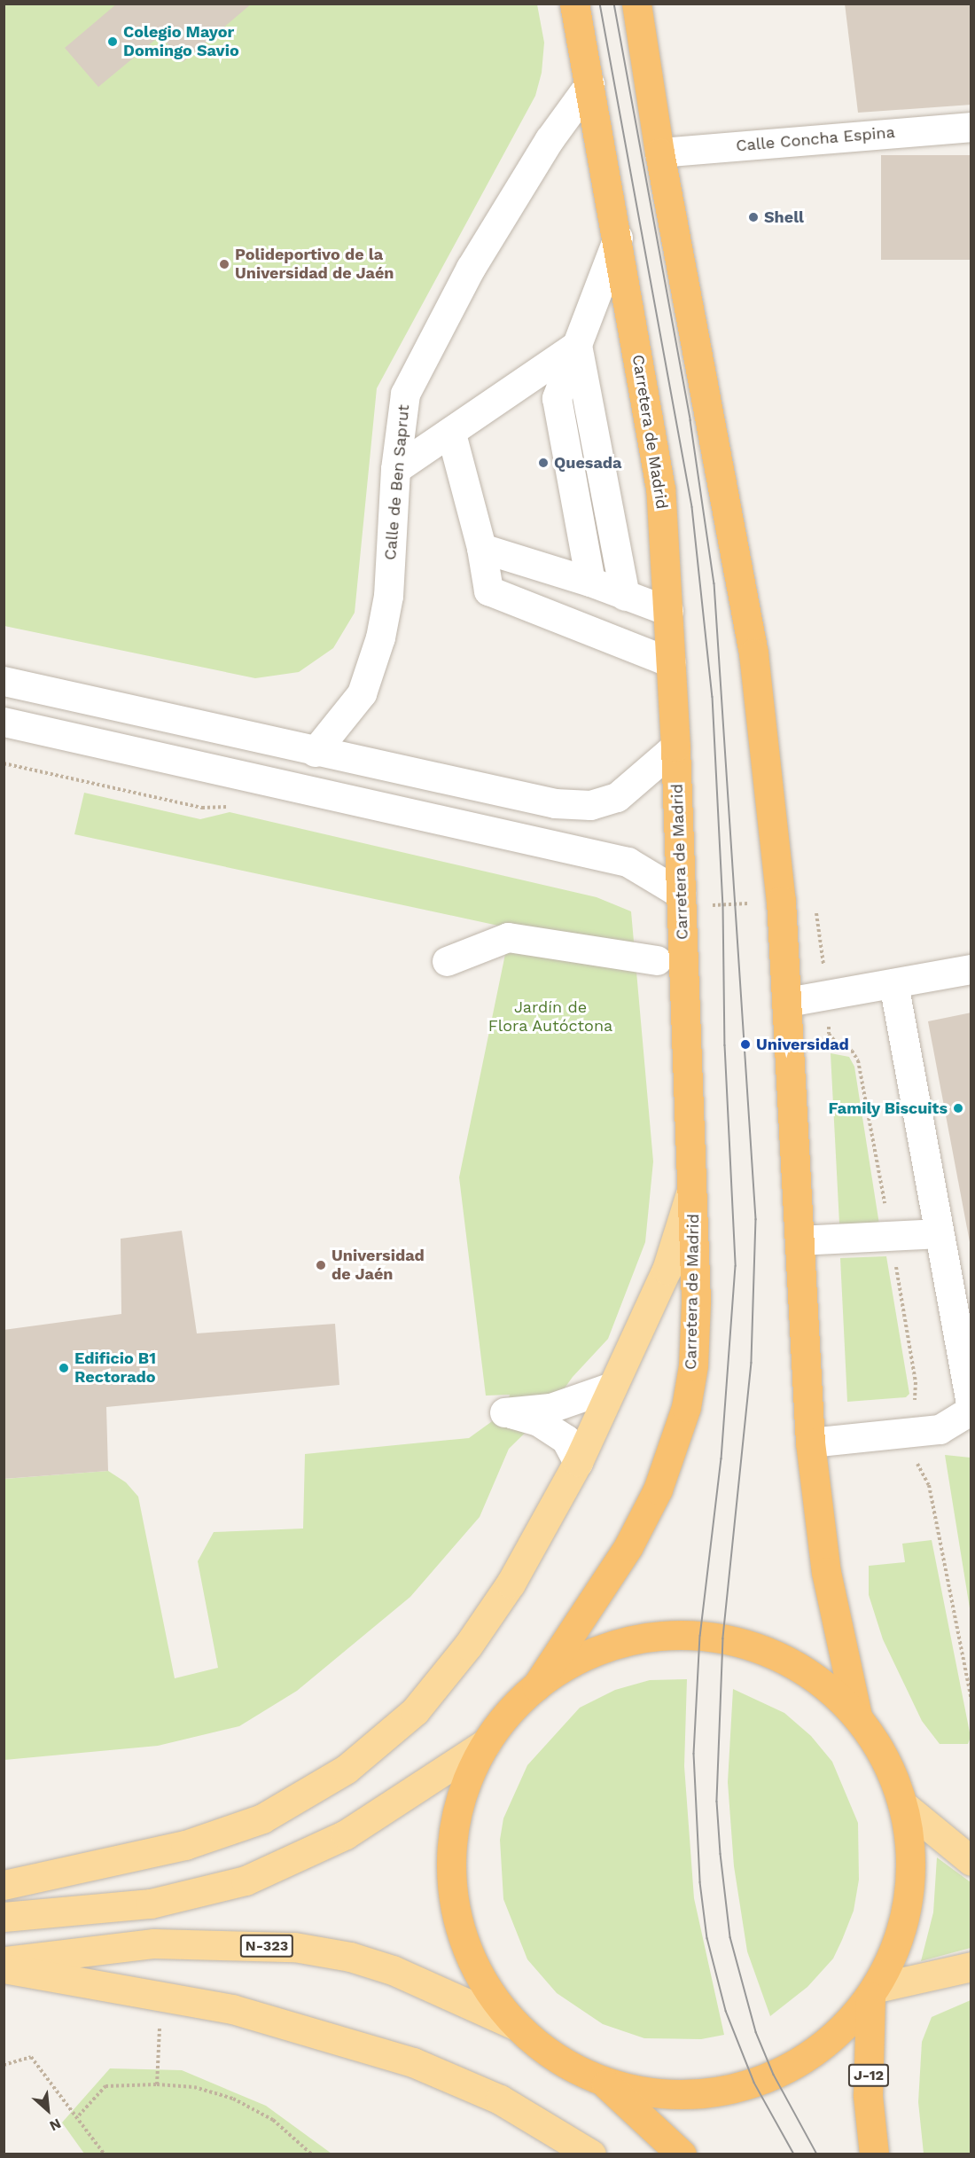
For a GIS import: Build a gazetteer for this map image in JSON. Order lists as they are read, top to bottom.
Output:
{
  "streets": {
    "highway": ["Carretera de Madrid", "J-12"],
    "main road": ["N-323"],
    "street": ["Calle Concha Espina", "Calle de Ben Saprut"]
  },
  "crossings": [
    ["Carretera de Madrid", "Calle de Ben Saprut"]
  ],
  "parks": ["Jardín de Flora Autóctona"],
  "places": [
    "Colegio Mayor Domingo Savio",
    "Shell",
    "Polideportivo de la Universidad de Jaén",
    "Quesada",
    "Universidad",
    "Family Biscuits",
    "Universidad de Jaén",
    "Edificio B1 Rectorado"
  ],
  "north": "bottom right"
}
